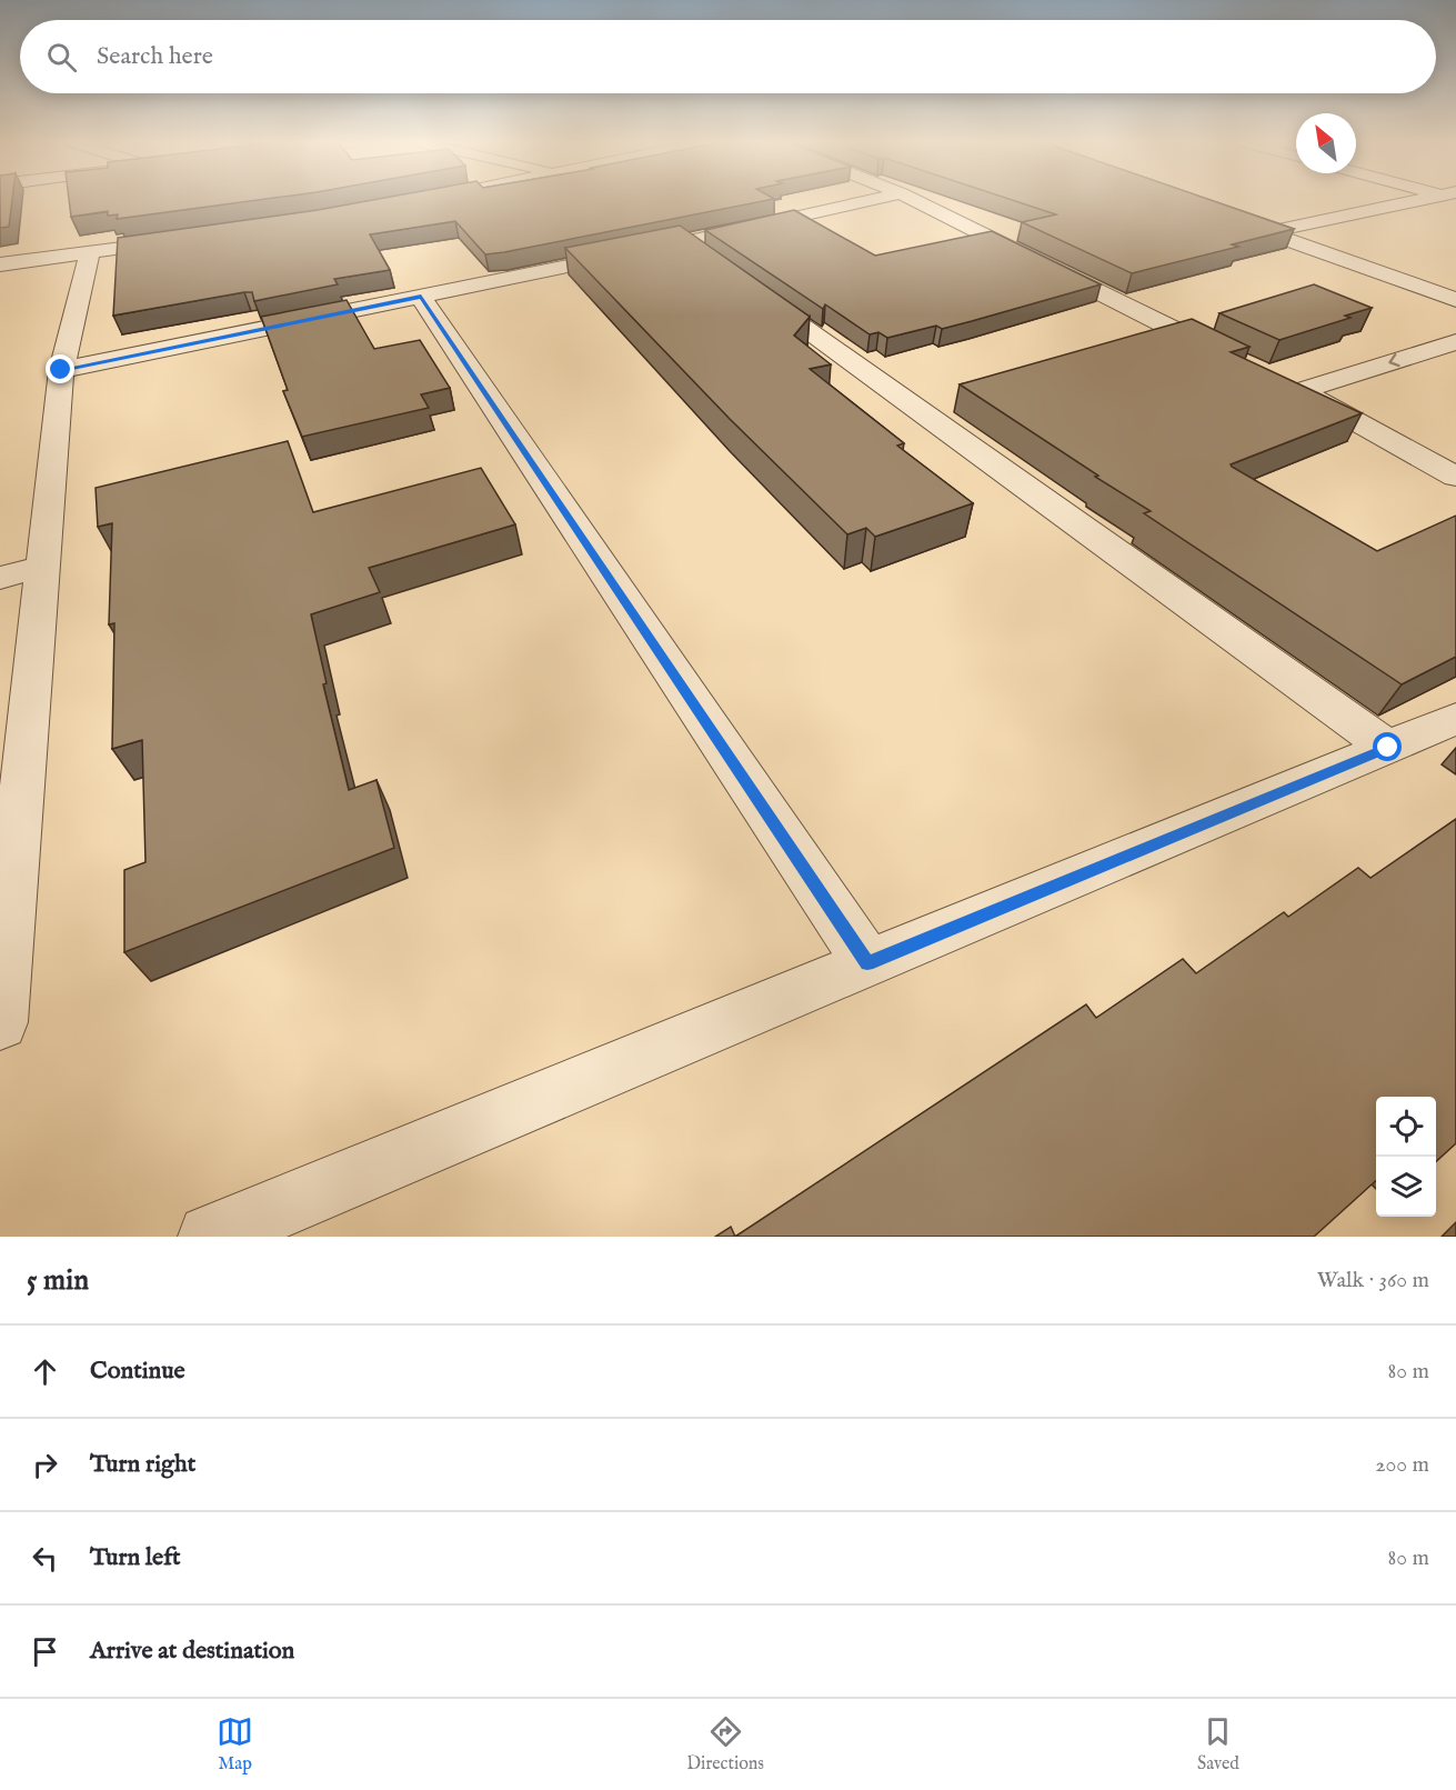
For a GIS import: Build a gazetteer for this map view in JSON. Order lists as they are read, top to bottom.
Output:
{
  "north": "top left",
  "page": {
    "search": "Search here",
    "heading": ["5 min", "Walk · 360 m"],
    "list": [
      ["Continue", "80 m"],
      ["Turn right", "200 m"],
      ["Turn left", "80 m"],
      "Arrive at destination"
    ],
    "nav": ["Map", "Directions", "Saved"]
  }
}
